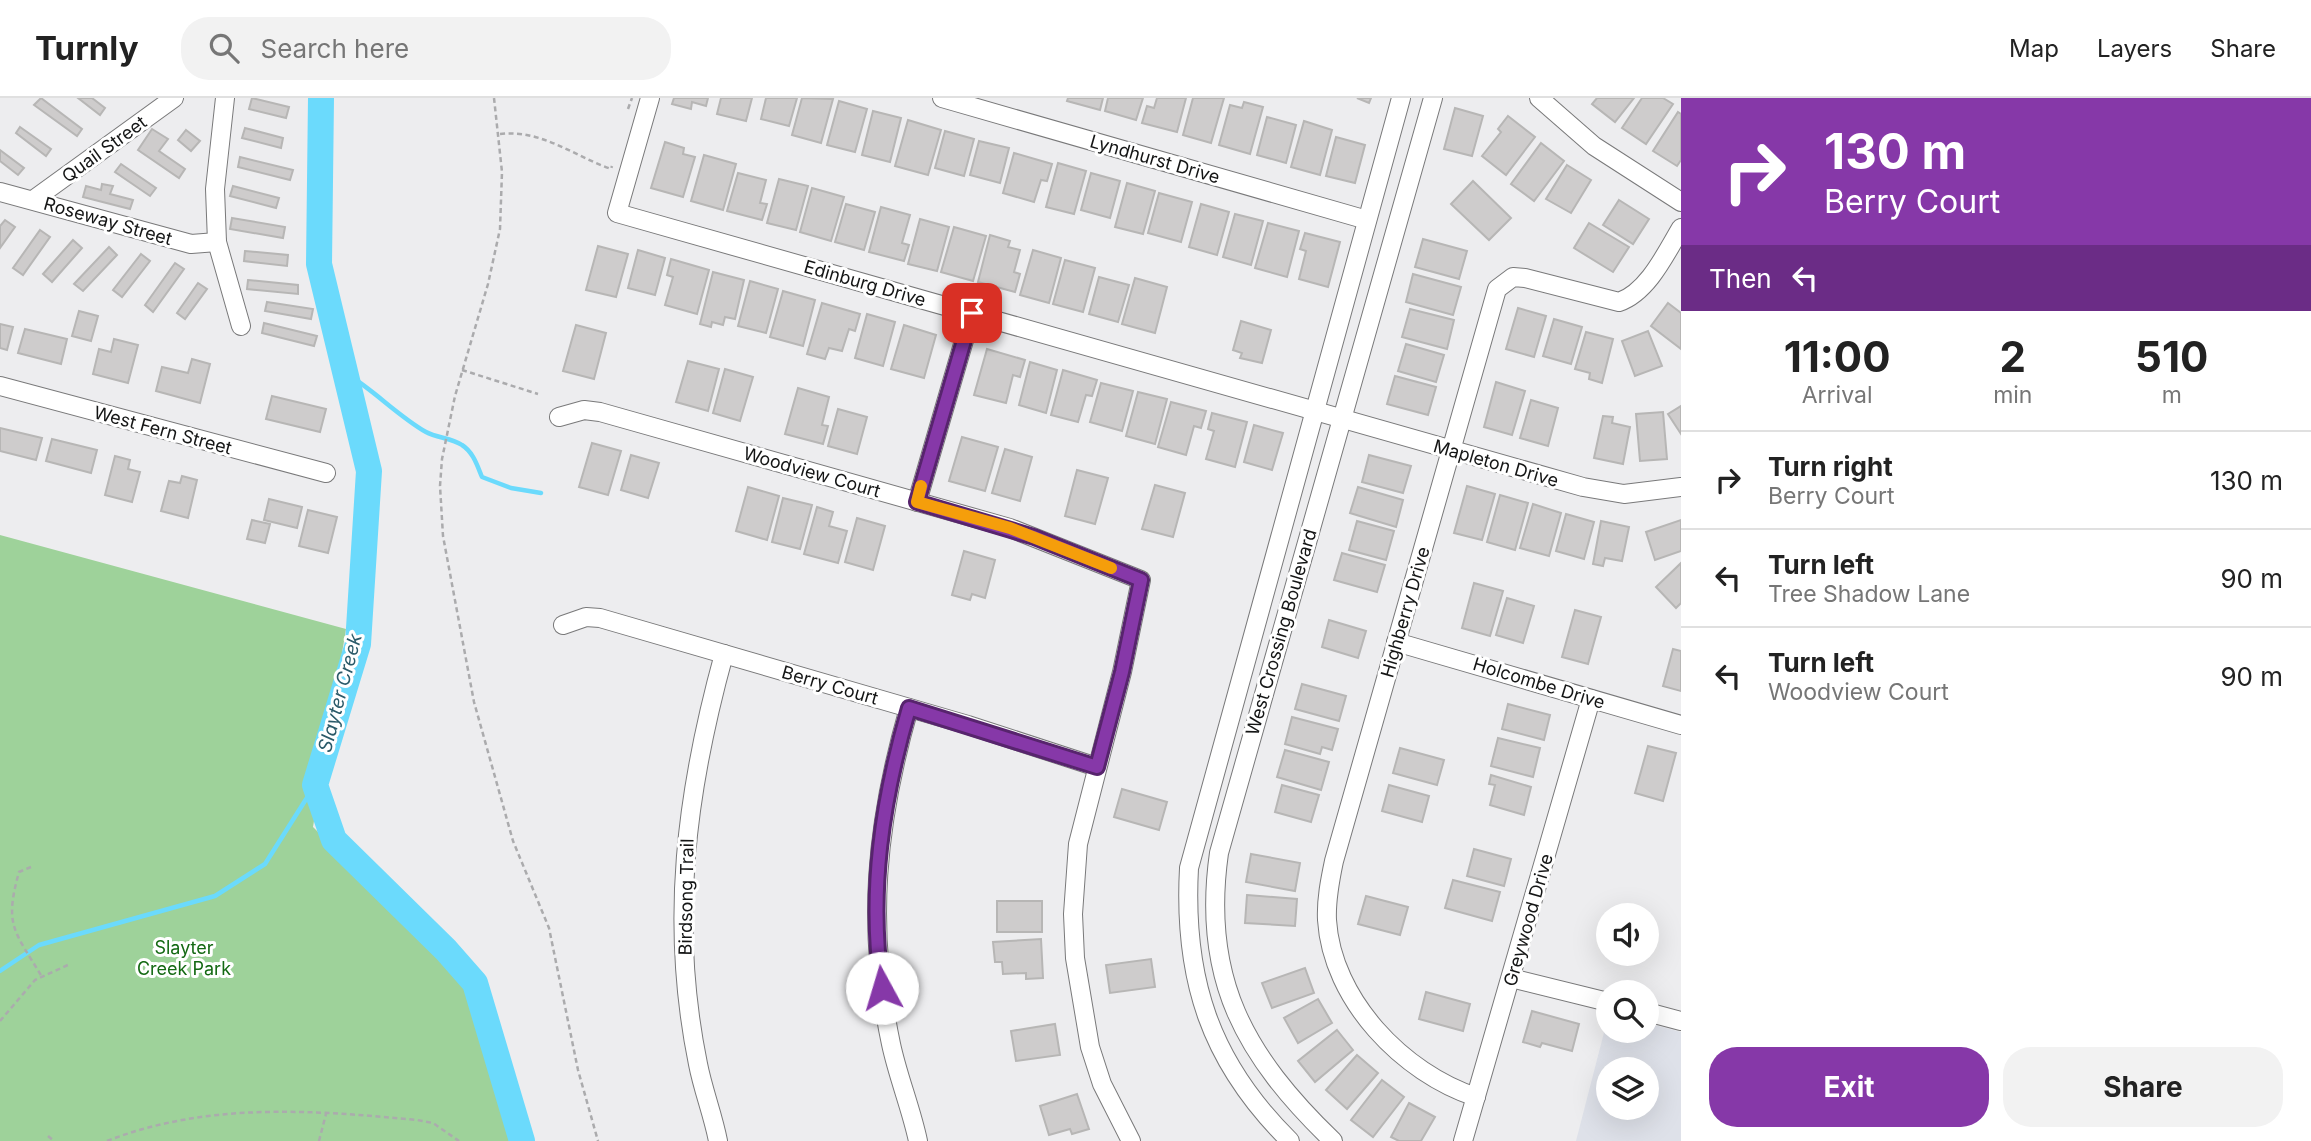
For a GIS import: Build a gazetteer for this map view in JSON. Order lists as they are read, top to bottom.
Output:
{
  "streets": {
    "street": [
      "Quail Street",
      "Lyndhurst Drive",
      "Roseway Street",
      "Edinburg Drive",
      "West Fern Street",
      "Mapleton Drive",
      "Woodview Court",
      "Highberry Drive",
      "West Crossing Boulevard",
      "Holcombe Drive",
      "Berry Court",
      "Birdsong Trail",
      "Greywood Drive"
    ]
  },
  "crossings": [
    ["Quail Street", "Roseway Street"],
    ["Lyndhurst Drive", "West Crossing Boulevard"],
    ["Edinburg Drive", "Mapleton Drive"],
    ["Edinburg Drive", "West Crossing Boulevard"],
    ["Mapleton Drive", "Highberry Drive"],
    ["Mapleton Drive", "West Crossing Boulevard"],
    ["Woodview Court", "Berry Court"],
    ["Highberry Drive", "Holcombe Drive"],
    ["Highberry Drive", "Greywood Drive"],
    ["Holcombe Drive", "Greywood Drive"],
    ["Berry Court", "Birdsong Trail"]
  ],
  "water": ["Slayter Creek"],
  "parks": ["Slayter Creek Park"],
  "page": {
    "header": "Turnly",
    "search": "Search here",
    "nav": ["Map", "Layers", "Share"],
    "turn": ["130 m", "Berry Court"],
    "then": "Then",
    "eta": [
      "11:00",
      "Arrival",
      "2",
      "min",
      "510",
      "m"
    ],
    "list": [
      {
        "name": "Turn right",
        "note": "Berry Court",
        "value": "130 m"
      },
      {
        "name": "Turn left",
        "note": "Tree Shadow Lane",
        "value": "90 m"
      },
      {
        "name": "Turn left",
        "note": "Woodview Court",
        "value": "90 m"
      }
    ],
    "buttons": ["Exit", "Share"]
  }
}
